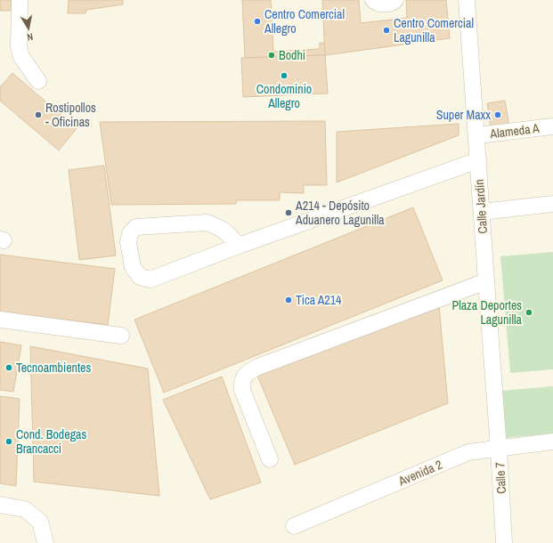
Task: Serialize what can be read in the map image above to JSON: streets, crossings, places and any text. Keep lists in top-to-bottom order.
{
  "streets": {
    "street": [
      "Alameda A",
      "Calle Jardín",
      "Avenida 2",
      "Calle 7"
    ]
  },
  "crossings": [
    ["Alameda A", "Calle Jardín"],
    ["Calle Jardín", "Calle 7"],
    ["Avenida 2", "Calle 7"]
  ],
  "places": [
    "Centro Comercial Allegro",
    "Centro Comercial Lagunilla",
    "Bodhi",
    "Condominio Allegro",
    "Rostipollos - Oficinas",
    "Super Maxx",
    "A214 - Depósito Aduanero Lagunilla",
    "Tica A214",
    "Plaza Deportes Lagunilla",
    "Tecnoambientes",
    "Cond. Bodegas Brancacci"
  ],
  "north": "bottom"
}
